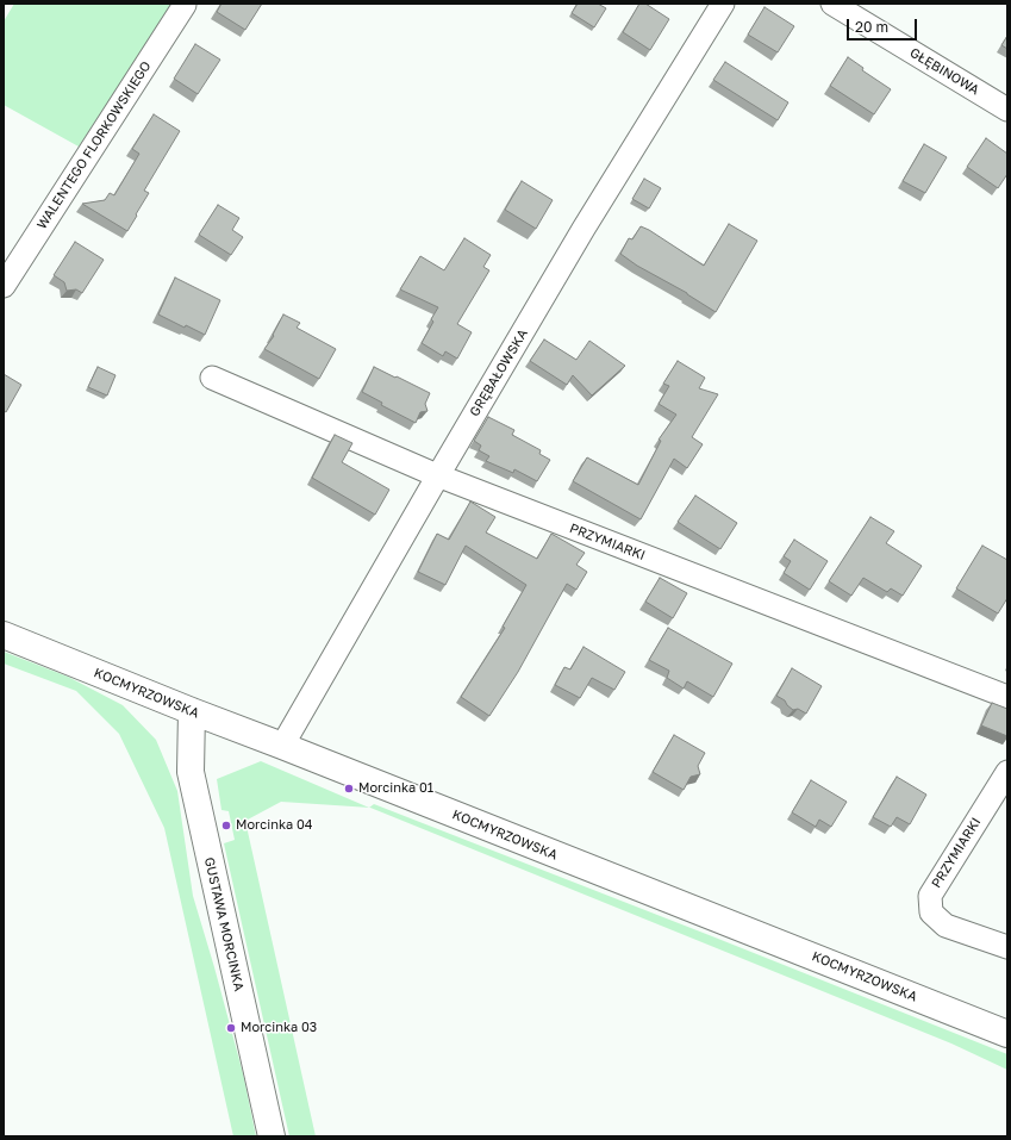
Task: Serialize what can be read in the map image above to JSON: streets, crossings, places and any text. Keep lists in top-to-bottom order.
{
  "streets": {
    "main road": ["KOCMYRZOWSKA", "GUSTAWA MORCINKA"],
    "street": [
      "GŁĘBINOWA",
      "WALENTEGO FLORKOWSKIEGO",
      "GRĘBAŁOWSKA",
      "PRZYMIARKI"
    ]
  },
  "crossings": [
    ["GRĘBAŁOWSKA", "PRZYMIARKI"],
    ["GRĘBAŁOWSKA", "KOCMYRZOWSKA"],
    ["KOCMYRZOWSKA", "GUSTAWA MORCINKA"]
  ],
  "places": ["Morcinka 01", "Morcinka 04", "Morcinka 03"],
  "scale_bar": "20 m"
}
